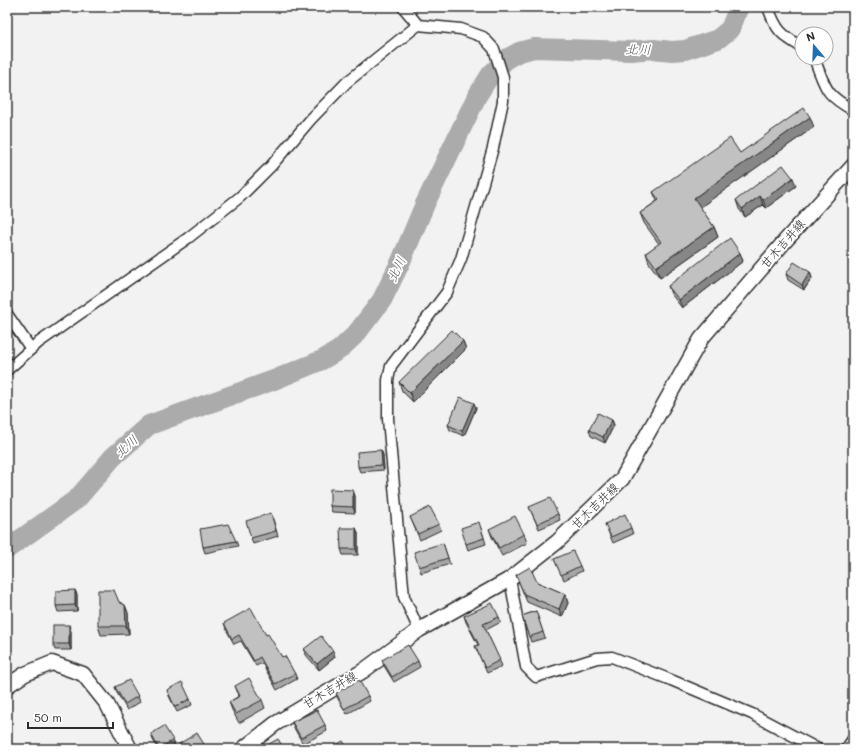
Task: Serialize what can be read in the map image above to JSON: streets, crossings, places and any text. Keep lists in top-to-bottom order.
{
  "streets": {
    "main road": ["甘木吉井線"]
  },
  "water": ["北川"],
  "scale_bar": "50 m",
  "north": "top"
}
